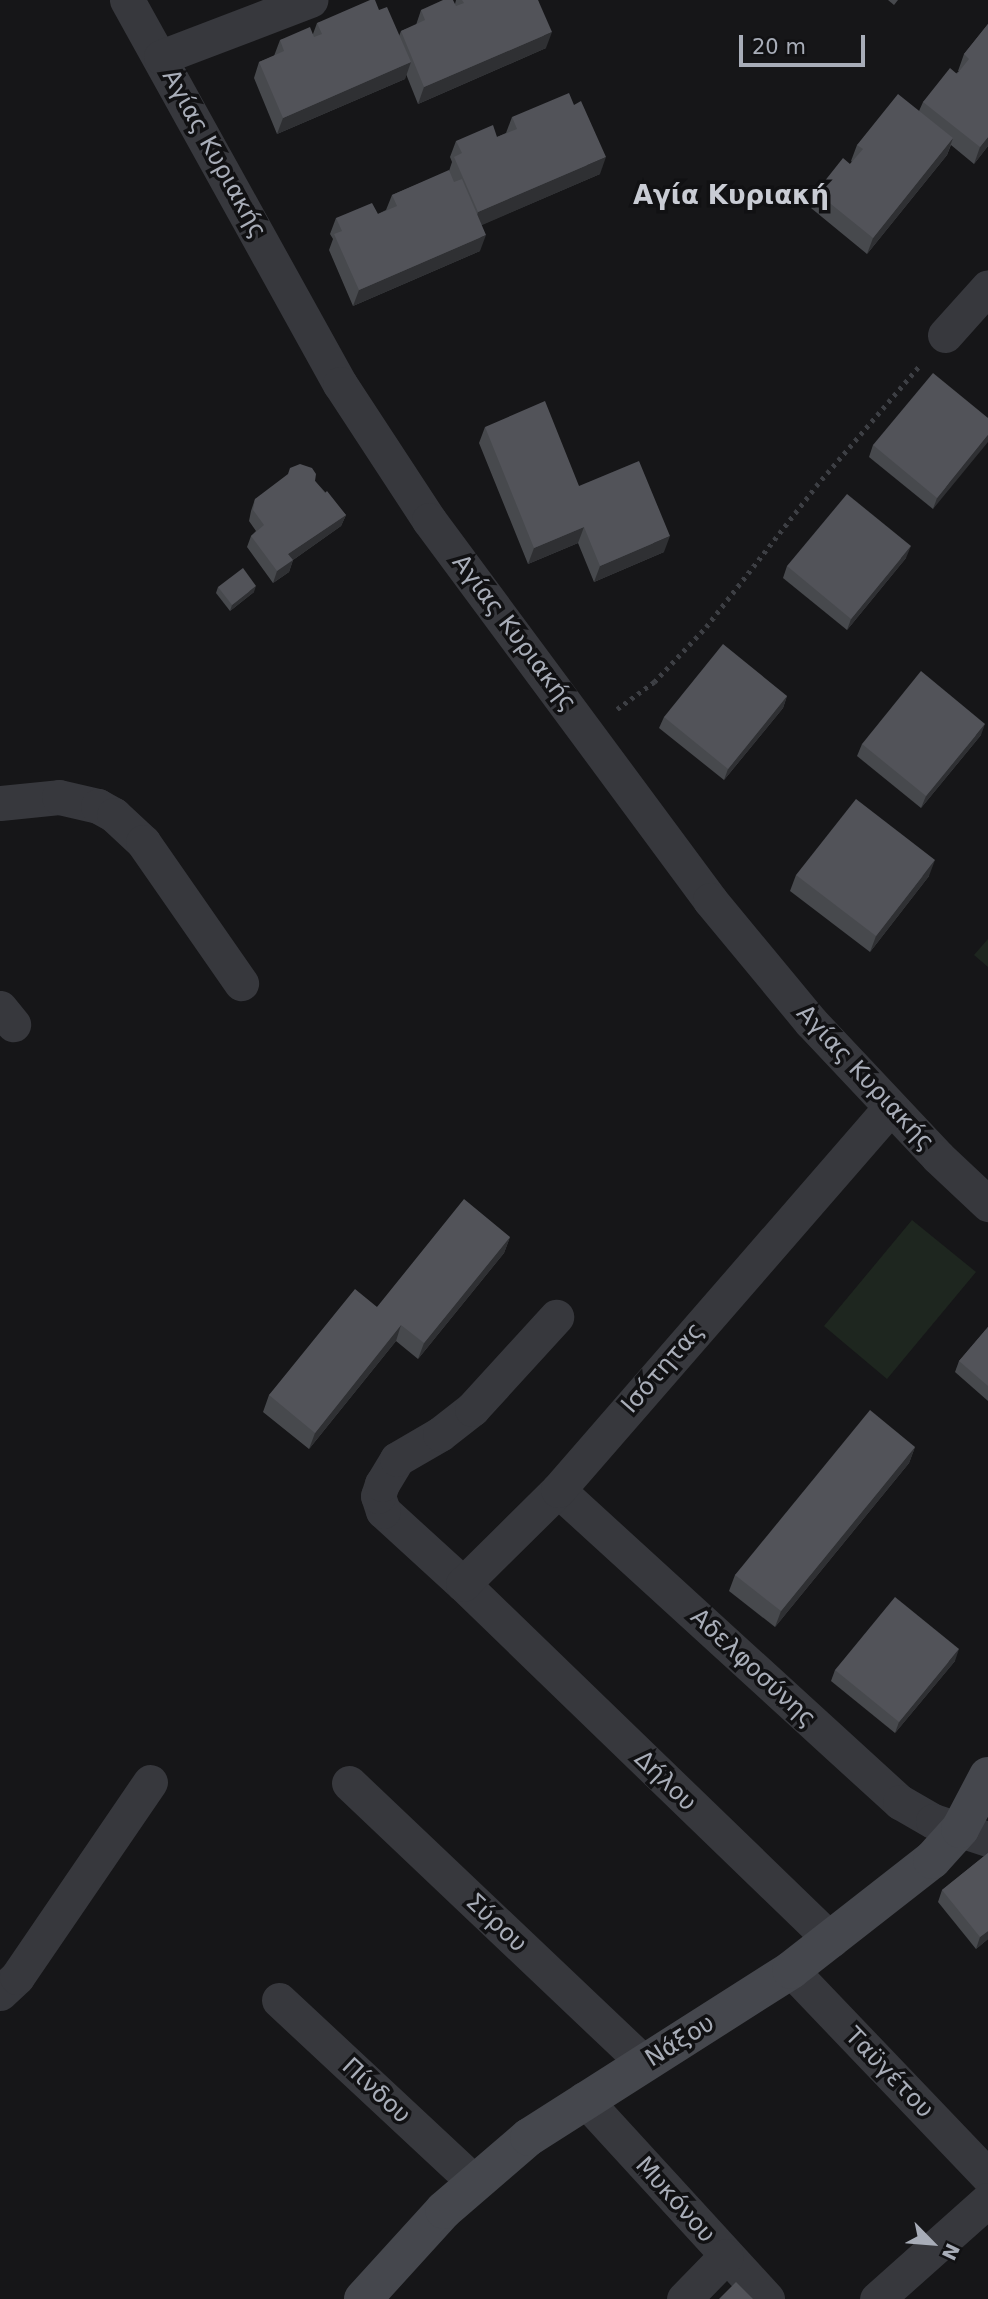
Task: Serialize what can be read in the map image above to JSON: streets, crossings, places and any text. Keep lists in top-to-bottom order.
{
  "streets": {
    "street": [
      "Αγίας Κυριακής",
      "Ισότητας",
      "Αδελφοσύνης",
      "Δήλου",
      "Σύρου",
      "Νάξου",
      "Ταϋγέτου",
      "Πίνδου",
      "Μυκόνου"
    ]
  },
  "crossings": [
    ["Αγίας Κυριακής", "Ισότητας"],
    ["Ισότητας", "Αδελφοσύνης"],
    ["Ισότητας", "Δήλου"],
    ["Αδελφοσύνης", "Νάξου"],
    ["Δήλου", "Νάξου"],
    ["Σύρου", "Νάξου"],
    ["Νάξου", "Ταϋγέτου"],
    ["Νάξου", "Πίνδου"],
    ["Νάξου", "Μυκόνου"]
  ],
  "districts": ["Αγία Κυριακή"],
  "scale_bar": "20 m",
  "north": "bottom right"
}
